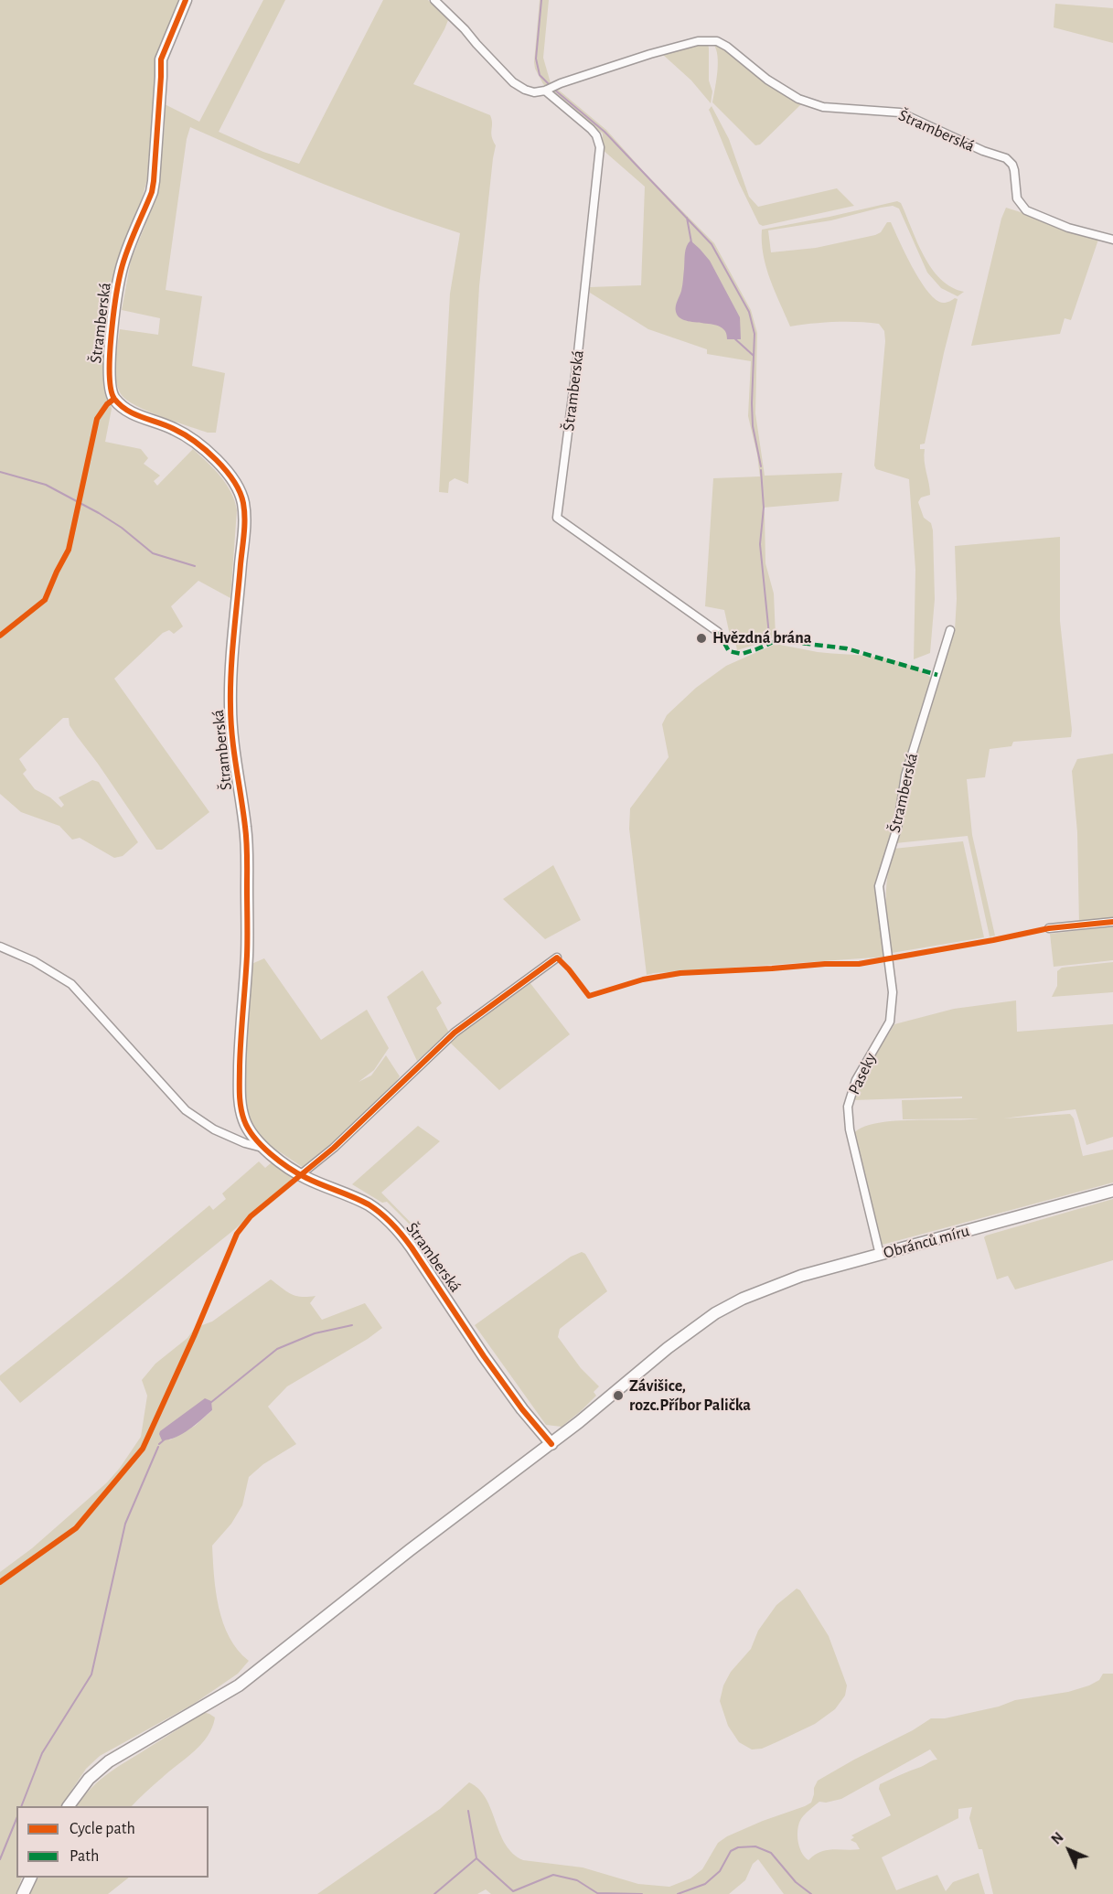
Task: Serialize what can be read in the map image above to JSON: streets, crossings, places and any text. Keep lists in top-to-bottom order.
{
  "streets": {
    "street": ["Štramberská", "Paseky", "Obránců míru"]
  },
  "crossings": [
    ["Štramberská", "Paseky"],
    ["Štramberská", "Obránců míru"],
    ["Paseky", "Obránců míru"]
  ],
  "places": ["Hvězdná brána", "Závišice, rozc.Příbor Palička"],
  "legend": ["Cycle path", "Path"],
  "north": "top left"
}
